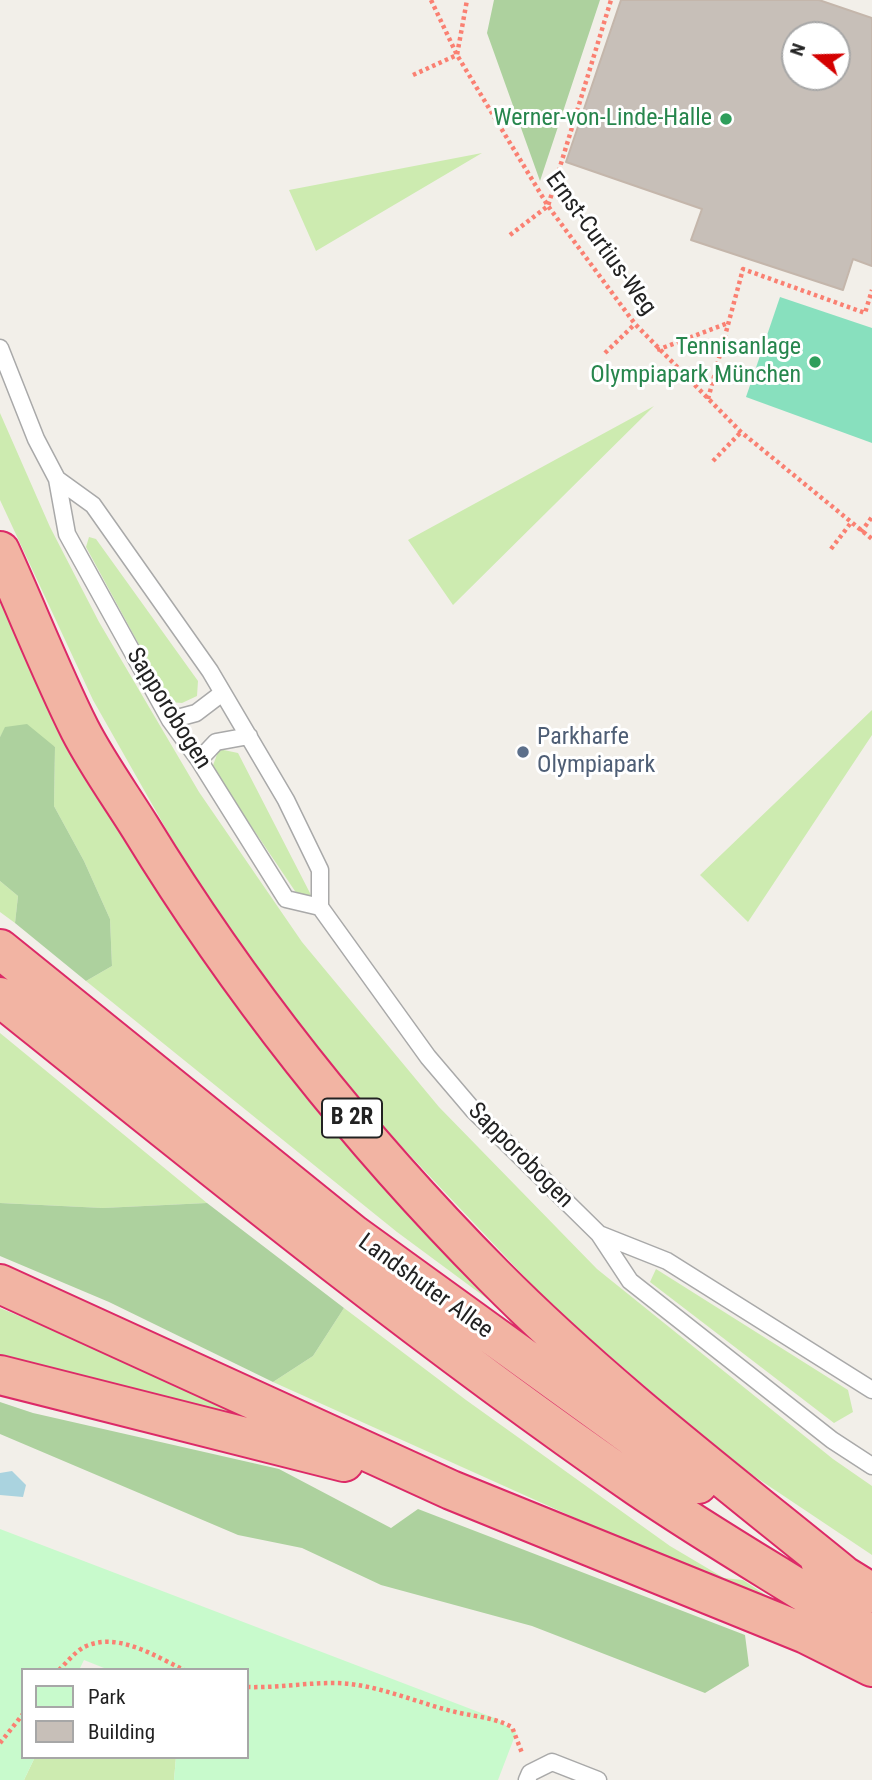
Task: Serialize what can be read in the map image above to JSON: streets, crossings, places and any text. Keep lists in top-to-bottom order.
{
  "streets": {
    "highway": ["B 2R", "Landshuter Allee"],
    "lane": ["Sapporobogen"],
    "path": ["Ernst-Curtius-Weg"]
  },
  "crossings": [
    ["B 2R", "Landshuter Allee"]
  ],
  "places": ["Werner-von-Linde-Halle", "Tennisanlage Olympiapark München", "Parkharfe Olympiapark"],
  "legend": ["Park", "Building"],
  "north": "left"
}
